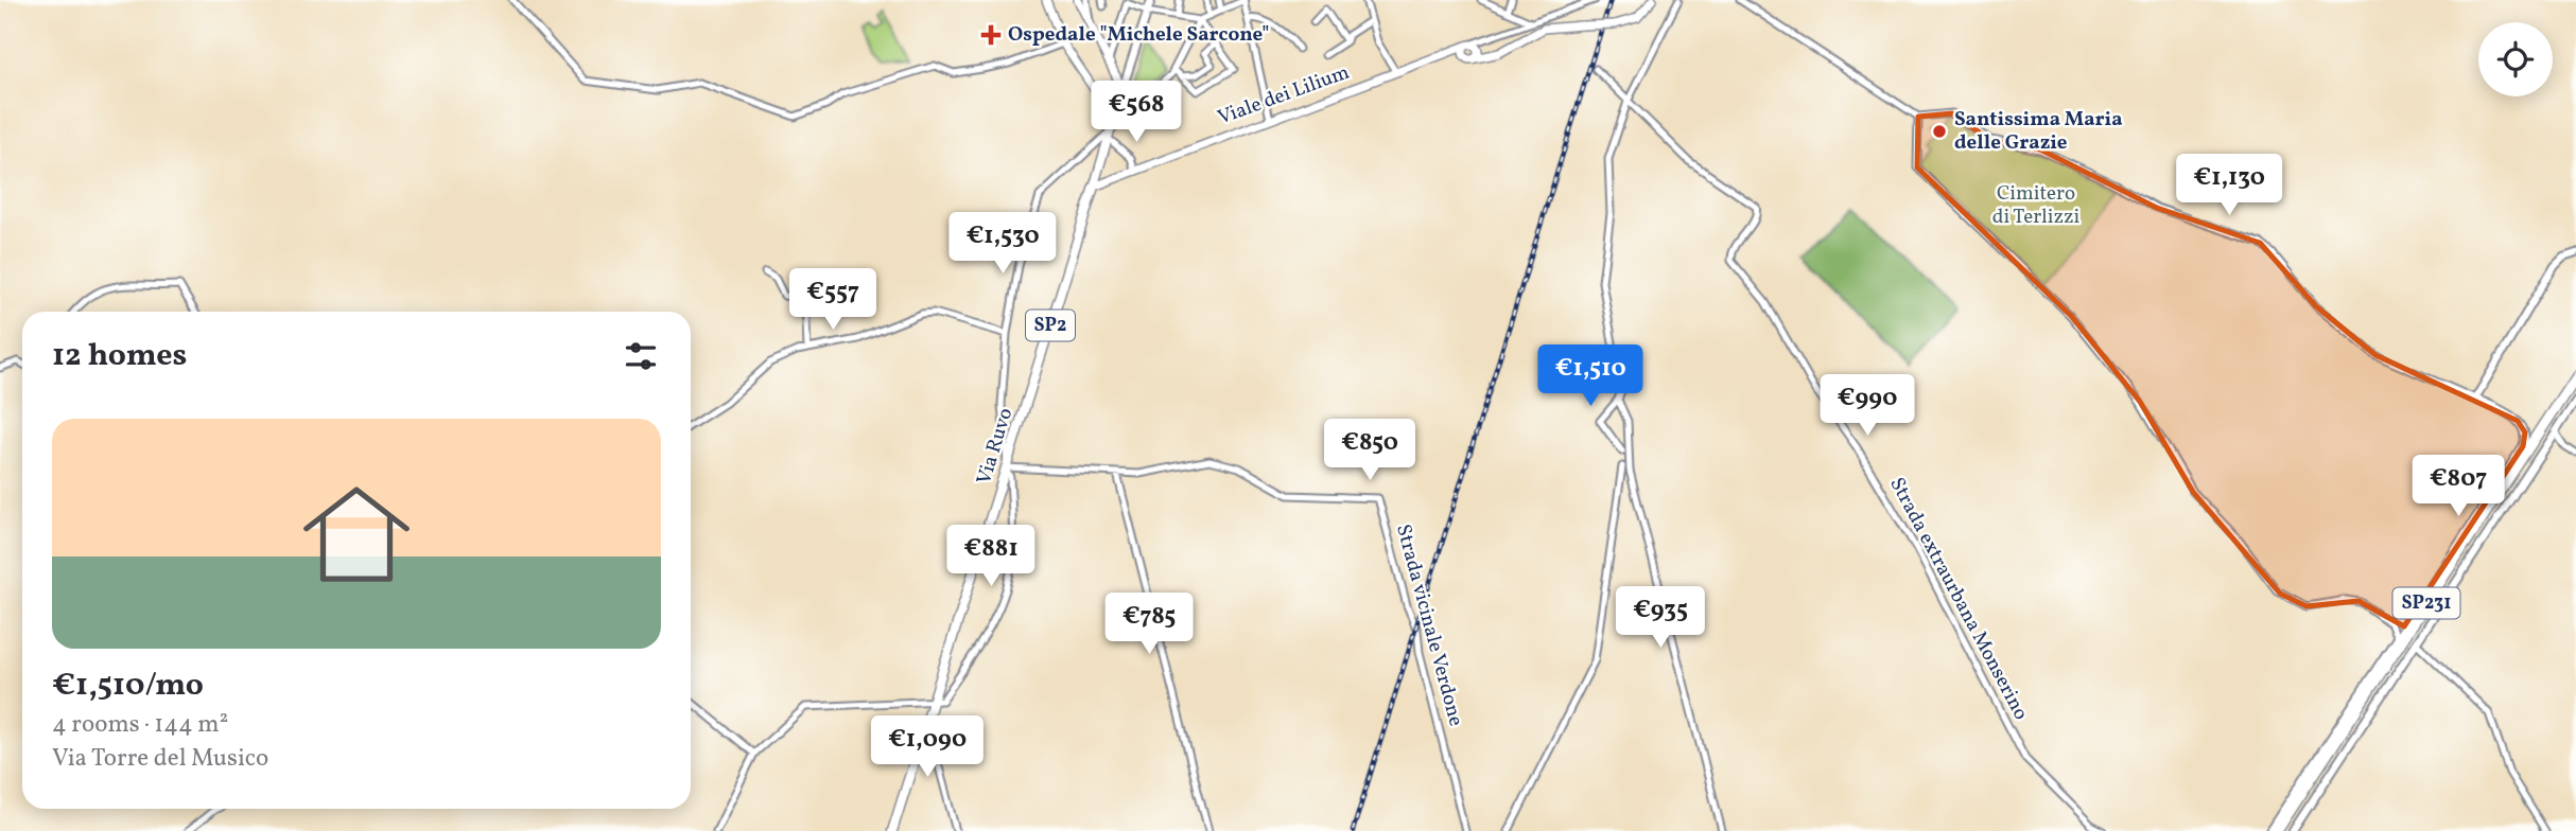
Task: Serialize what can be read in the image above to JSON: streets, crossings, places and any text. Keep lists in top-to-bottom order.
{
  "streets": {
    "highway": ["SP231"],
    "main road": ["Viale dei Lilium", "SP2", "Via Ruvo"],
    "street": ["Strada extraurbana Monserino", "Strada vicinale Verdone"]
  },
  "crossings": [
    ["Viale dei Lilium", "SP2"],
    ["Viale dei Lilium", "Via Ruvo"],
    ["SP2", "Via Ruvo"],
    ["Via Ruvo", "Strada vicinale Verdone"]
  ],
  "parks": ["Cimitero di Terlizzi"],
  "places": {
    "health": ["Ospedale \"Michele Sarcone\""],
    "other": ["Santissima Maria delle Grazie"]
  },
  "page": {
    "price": [
      "€568",
      "€1,130",
      "€1,530",
      "€557",
      "€1,510",
      "€990",
      "€850",
      "€807",
      "€881",
      "€935",
      "€785",
      "€1,090"
    ],
    "heading": "12 homes",
    "list": [
      {
        "name": "€1,510/mo",
        "note": "4 rooms · 144 m² · Via Torre del Musico"
      }
    ]
  }
}
